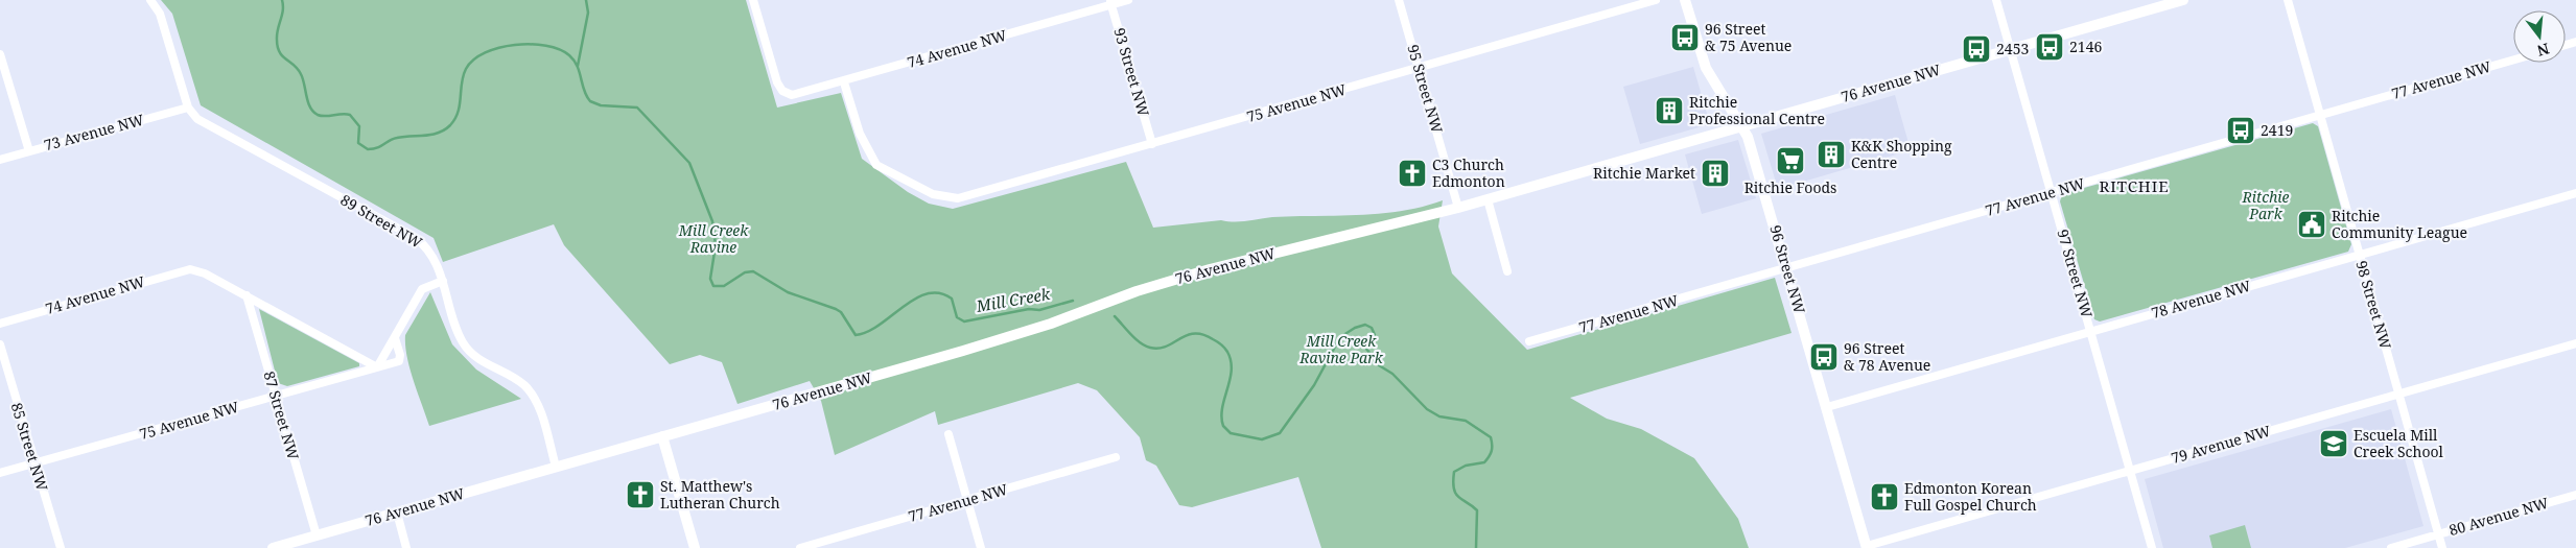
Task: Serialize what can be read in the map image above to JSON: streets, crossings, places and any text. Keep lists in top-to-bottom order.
{
  "streets": {
    "street": [
      "74 Avenue NW",
      "93 Street NW",
      "77 Avenue NW",
      "76 Avenue NW",
      "95 Street NW",
      "75 Avenue NW",
      "73 Avenue NW",
      "89 Street NW",
      "96 Street NW",
      "97 Street NW",
      "78 Avenue NW",
      "98 Street NW",
      "87 Street NW",
      "79 Avenue NW",
      "85 Street NW",
      "80 Avenue NW"
    ]
  },
  "crossings": [
    ["74 Avenue NW", "93 Street NW"],
    ["74 Avenue NW", "75 Avenue NW"],
    ["74 Avenue NW", "87 Street NW"],
    ["93 Street NW", "75 Avenue NW"],
    ["77 Avenue NW", "96 Street NW"],
    ["77 Avenue NW", "97 Street NW"],
    ["77 Avenue NW", "98 Street NW"],
    ["76 Avenue NW", "95 Street NW"],
    ["76 Avenue NW", "89 Street NW"],
    ["76 Avenue NW", "96 Street NW"],
    ["76 Avenue NW", "97 Street NW"],
    ["76 Avenue NW", "87 Street NW"],
    ["95 Street NW", "75 Avenue NW"],
    ["75 Avenue NW", "87 Street NW"],
    ["75 Avenue NW", "85 Street NW"],
    ["73 Avenue NW", "89 Street NW"],
    ["96 Street NW", "78 Avenue NW"],
    ["96 Street NW", "79 Avenue NW"],
    ["97 Street NW", "78 Avenue NW"],
    ["97 Street NW", "79 Avenue NW"],
    ["78 Avenue NW", "98 Street NW"],
    ["98 Street NW", "79 Avenue NW"],
    ["98 Street NW", "80 Avenue NW"]
  ],
  "districts": ["RITCHIE"],
  "water": ["Mill Creek"],
  "parks": ["Ritchie Park", "Mill Creek Ravine", "Mill Creek Ravine Park"],
  "places": {
    "bus stop": [
      "96 Street & 75 Avenue",
      "2146",
      "2453",
      "2419",
      "96 Street & 78 Avenue"
    ],
    "building": ["Ritchie Professional Centre", "K&K Shopping Centre", "Ritchie Market"],
    "supermarket": ["Ritchie Foods"],
    "church": ["C3 Church Edmonton", "St. Matthew's Lutheran Church", "Edmonton Korean Full Gospel Church"],
    "public building": ["Ritchie Community League"],
    "school or university": ["Escuela Mill Creek School"]
  },
  "north": "bottom"
}
